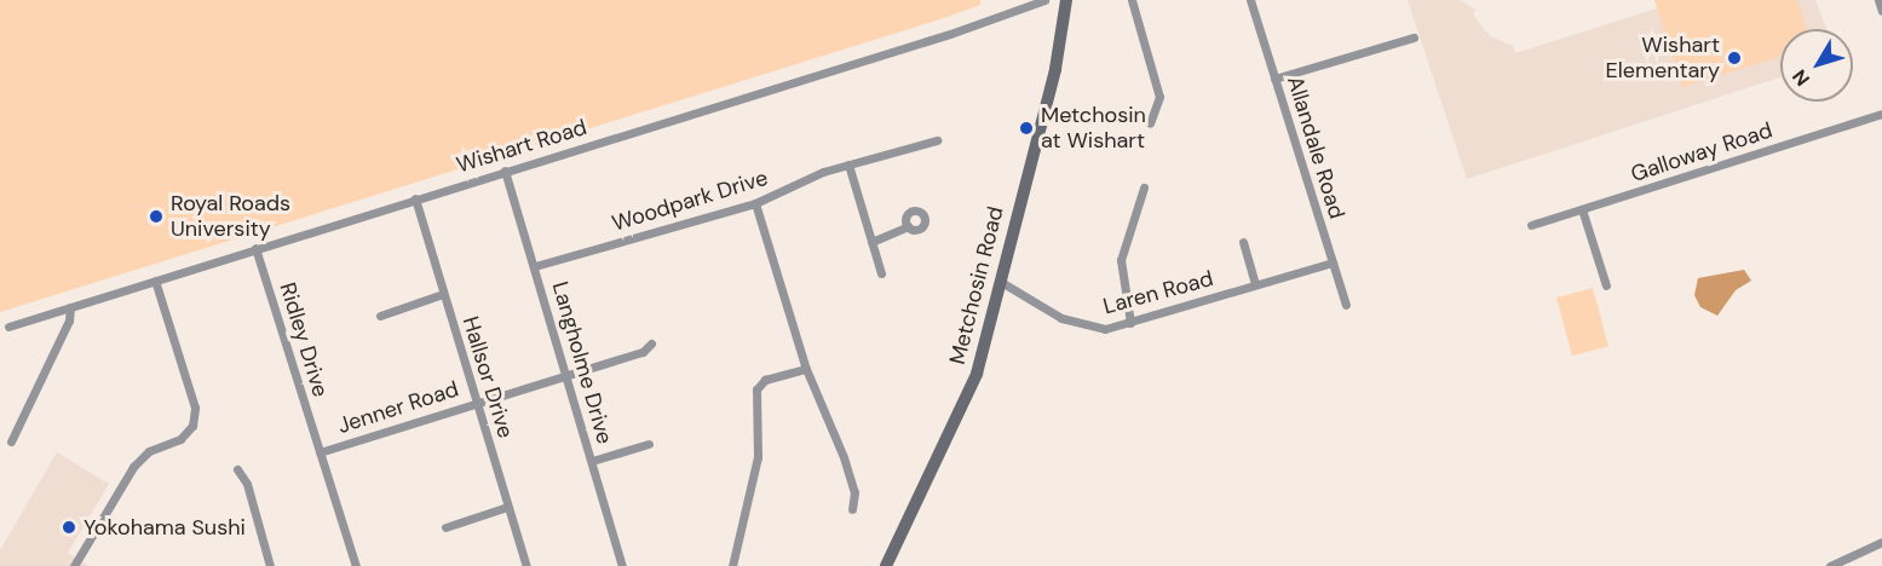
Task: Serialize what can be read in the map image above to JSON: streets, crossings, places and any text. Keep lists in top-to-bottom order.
{
  "streets": {
    "main road": ["Metchosin Road"],
    "street": [
      "Wishart Road",
      "Allandale Road",
      "Galloway Road",
      "Woodpark Drive",
      "Laren Road",
      "Ridley Drive",
      "Langholme Drive",
      "Hallsor Drive",
      "Jenner Road"
    ]
  },
  "crossings": [
    ["Wishart Road", "Ridley Drive"],
    ["Wishart Road", "Langholme Drive"],
    ["Wishart Road", "Hallsor Drive"],
    ["Allandale Road", "Laren Road"],
    ["Woodpark Drive", "Langholme Drive"],
    ["Metchosin Road", "Laren Road"],
    ["Ridley Drive", "Jenner Road"],
    ["Langholme Drive", "Jenner Road"],
    ["Hallsor Drive", "Jenner Road"]
  ],
  "places": [
    "Wishart Elementary",
    "Metchosin at Wishart",
    "Royal Roads University",
    "Yokohama Sushi"
  ],
  "north": "bottom left"
}
